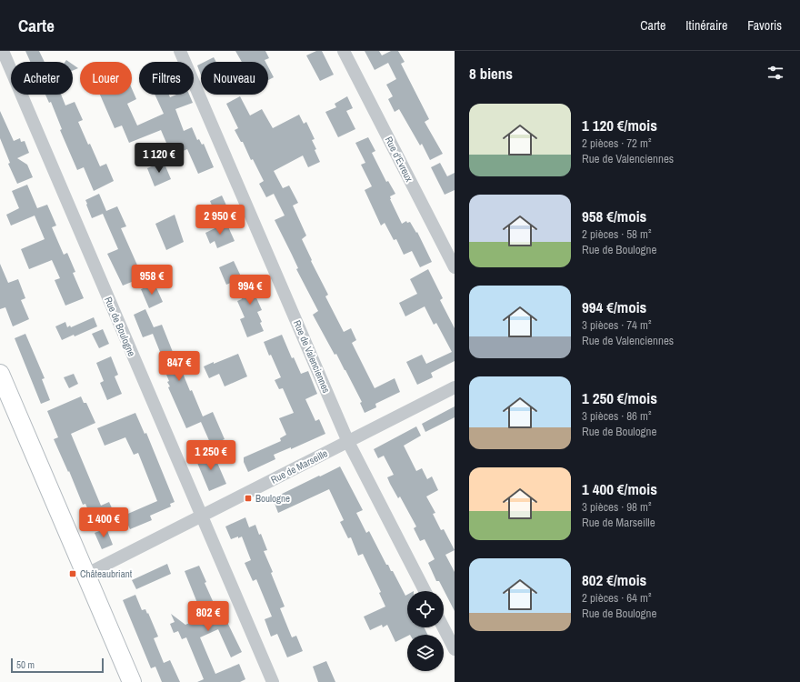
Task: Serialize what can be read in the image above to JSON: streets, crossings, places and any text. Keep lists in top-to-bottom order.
{
  "streets": {
    "street": [
      "Rue d'Evreux",
      "Rue de Boulogne",
      "Rue de Valenciennes",
      "Rue de Marseille"
    ]
  },
  "crossings": [
    ["Rue de Boulogne", "Rue de Marseille"],
    ["Rue de Valenciennes", "Rue de Marseille"]
  ],
  "places": {
    "transit": ["Boulogne", "Châteaubriant"]
  },
  "scale_bar": "50 m",
  "page": {
    "header": "Carte",
    "nav": ["Carte", "Itinéraire", "Favoris"],
    "heading": "8 biens",
    "chip": [
      "Acheter",
      "Louer",
      "Filtres",
      "Nouveau"
    ],
    "list": [
      {
        "name": "1 120 €/mois",
        "note": "2 pièces · 72 m² · Rue de Valenciennes"
      },
      {
        "name": "958 €/mois",
        "note": "2 pièces · 58 m² · Rue de Boulogne"
      },
      {
        "name": "994 €/mois",
        "note": "3 pièces · 74 m² · Rue de Valenciennes"
      },
      {
        "name": "1 250 €/mois",
        "note": "3 pièces · 86 m² · Rue de Boulogne"
      },
      {
        "name": "1 400 €/mois",
        "note": "3 pièces · 98 m² · Rue de Marseille"
      },
      {
        "name": "802 €/mois",
        "note": "2 pièces · 64 m² · Rue de Boulogne"
      }
    ],
    "price": [
      "1 120 €",
      "2 950 €",
      "958 €",
      "994 €",
      "847 €",
      "1 250 €",
      "1 400 €",
      "802 €"
    ],
    "scale": "50 m"
  }
}
